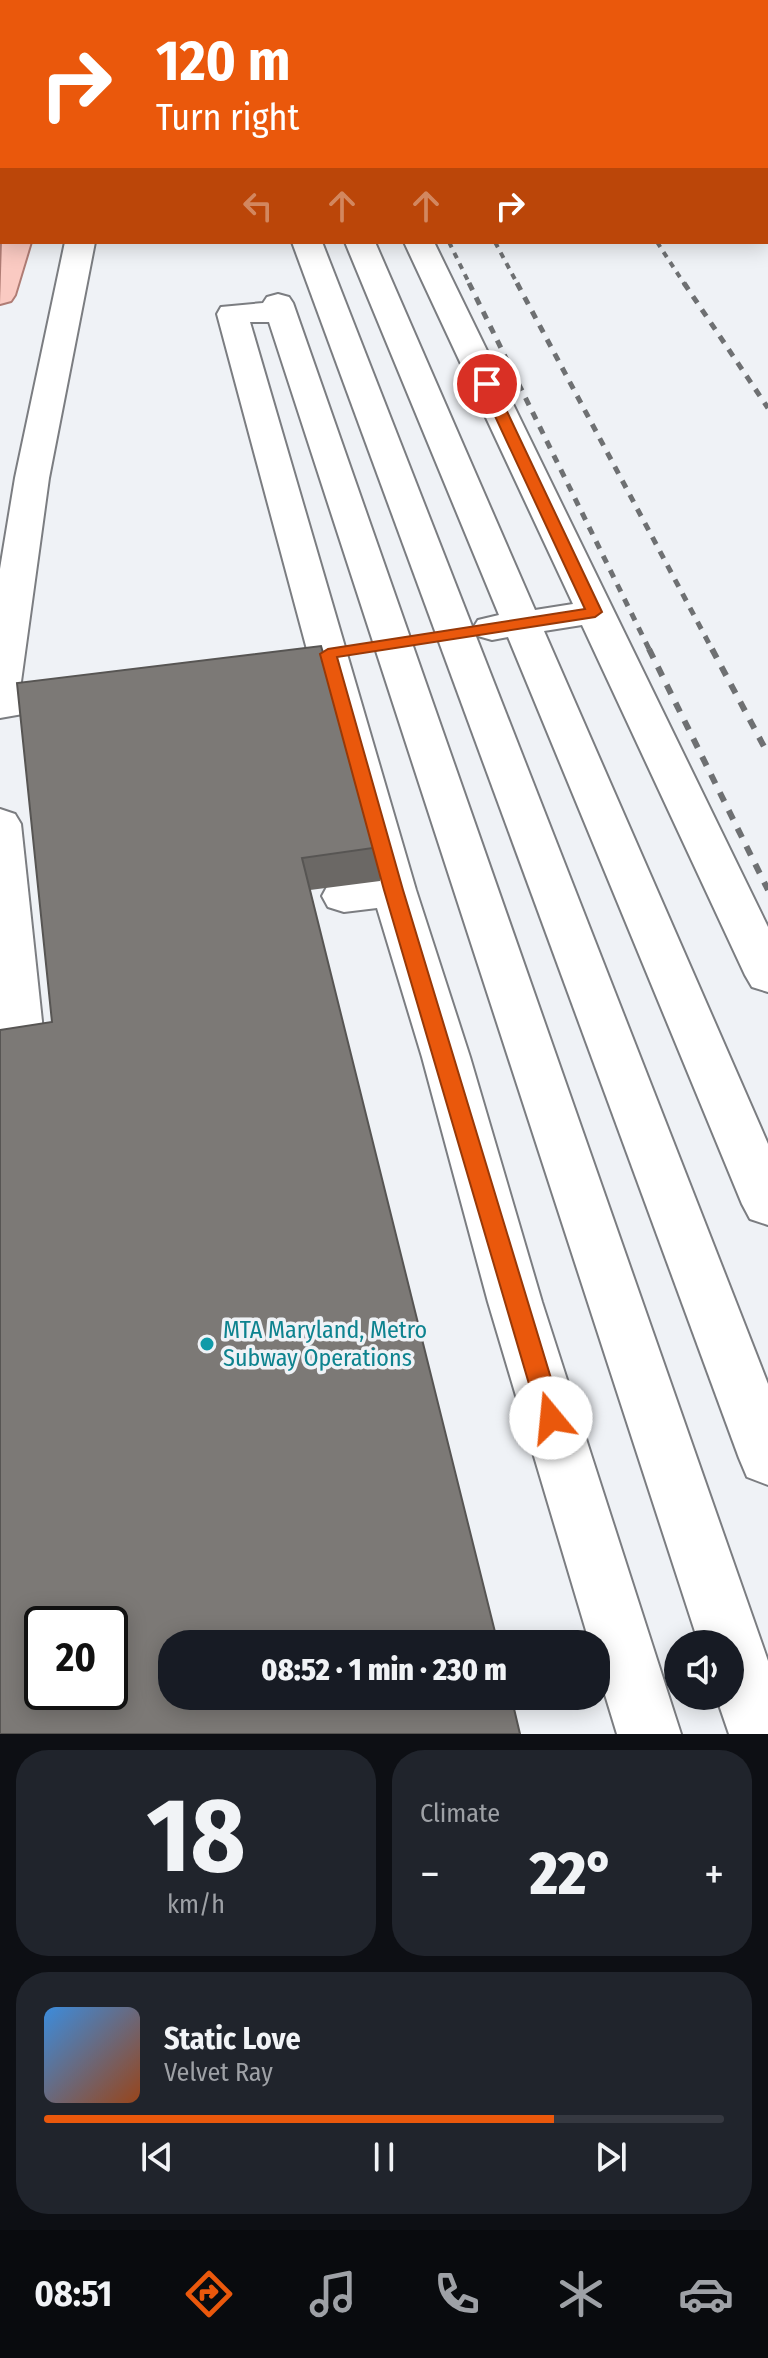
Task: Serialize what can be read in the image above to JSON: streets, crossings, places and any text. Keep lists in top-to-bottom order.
{
  "places": ["MTA Maryland, Metro Subway Operations"],
  "page": {
    "turn": ["120 m", "Turn right"],
    "limit": "20",
    "trip": "08:52 · 1 min · 230 m",
    "tile": [
      ["18", "km/h"],
      "Climate"
    ],
    "heat": ["−", "22°", "+"],
    "song": ["Static Love", "Velvet Ray"],
    "tabs": "08:51"
  }
}
